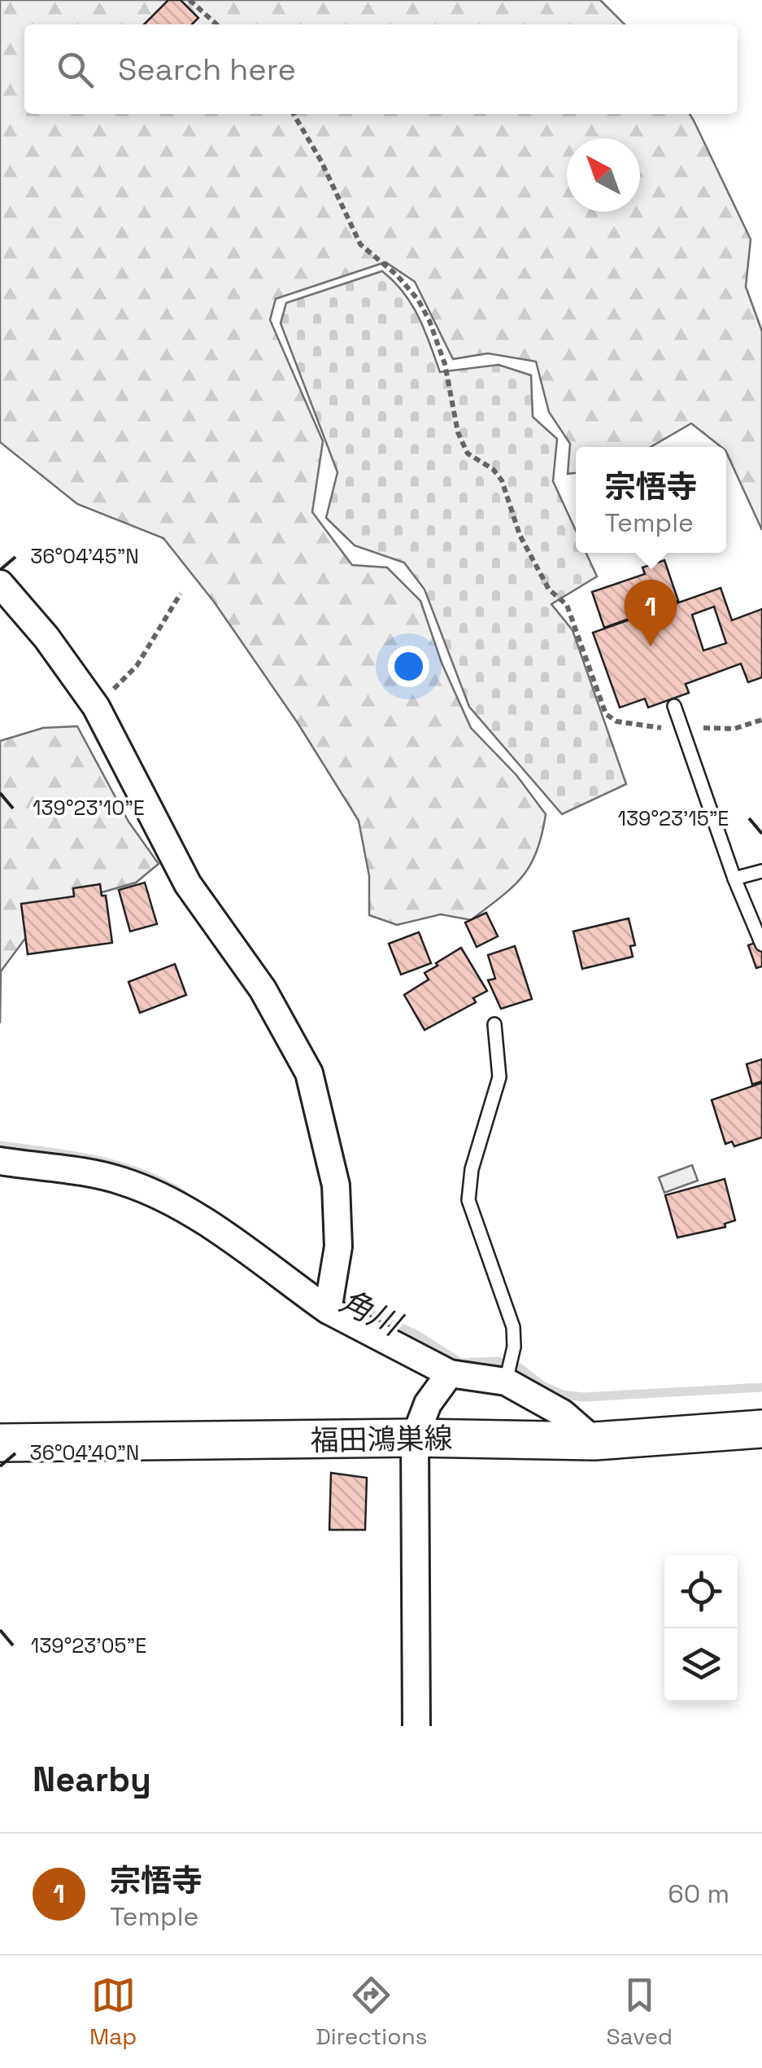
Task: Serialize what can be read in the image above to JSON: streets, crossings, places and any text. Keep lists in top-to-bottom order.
{
  "streets": {
    "main road": ["福田鴻巣線"]
  },
  "water": ["角川"],
  "north": "top left",
  "page": {
    "search": "Search here",
    "popup": ["宗悟寺", "Temple"],
    "pins": "1",
    "heading": "Nearby",
    "list": [
      {
        "mark": "1",
        "name": "宗悟寺",
        "note": "Temple",
        "value": "60 m"
      }
    ],
    "nav": ["Map", "Directions", "Saved"]
  },
  "coordinates": [
    "36°04'45\"N",
    "139°23'10\"E",
    "139°23'15\"E",
    "36°04'40\"N",
    "139°23'05\"E"
  ]
}
